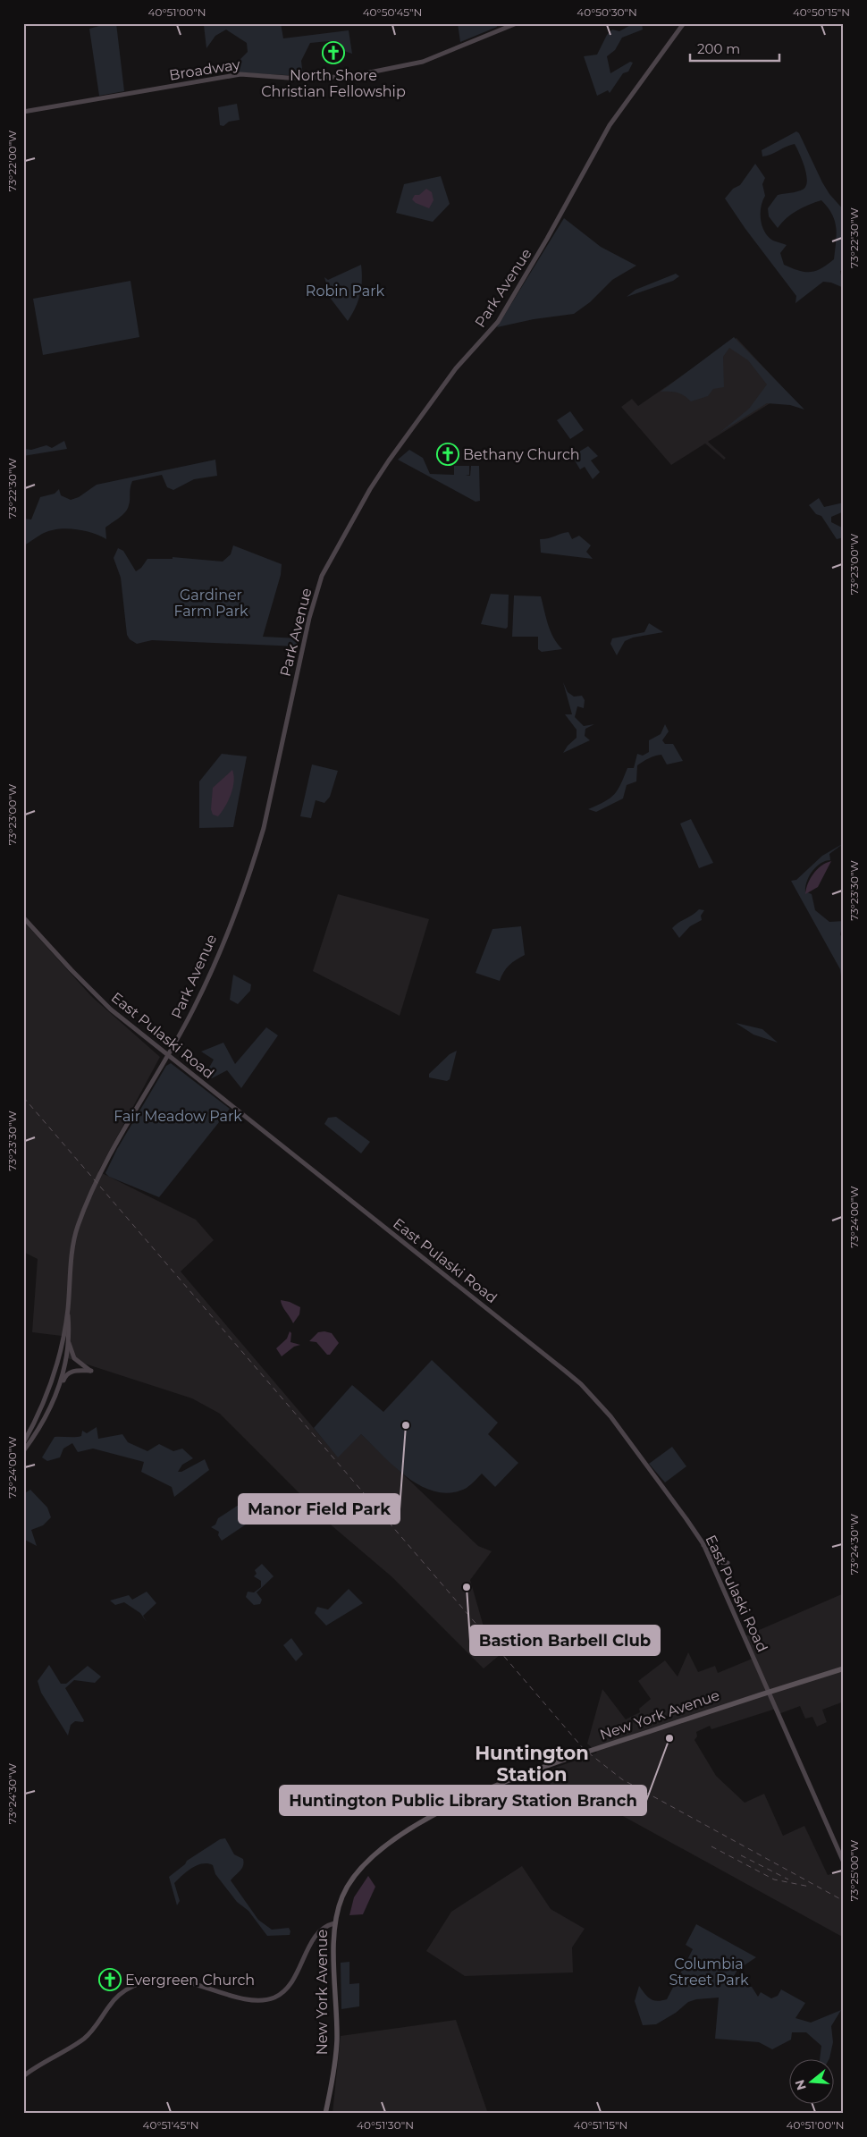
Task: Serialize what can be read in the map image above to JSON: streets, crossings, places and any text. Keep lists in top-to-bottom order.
{
  "streets": {
    "main road": [
      "Broadway",
      "Park Avenue",
      "East Pulaski Road",
      "New York Avenue"
    ]
  },
  "crossings": [
    ["Park Avenue", "East Pulaski Road"],
    ["East Pulaski Road", "New York Avenue"]
  ],
  "districts": ["Huntington Station"],
  "parks": [
    "Robin Park",
    "Gardiner Farm Park",
    "Fair Meadow Park",
    "Columbia Street Park"
  ],
  "places": {
    "church": ["North Shore Christian Fellowship", "Bethany Church", "Evergreen Church"],
    "other": ["Manor Field Park", "Bastion Barbell Club", "Huntington Public Library Station Branch"]
  },
  "scale_bar": "200 m",
  "north": "left",
  "coordinates": [
    "40°51'00\"N",
    "40°50'45\"N",
    "40°50'30\"N",
    "40°50'15\"N",
    "73°22'00\"W",
    "73°22'30\"W",
    "73°23'00\"W",
    "73°23'30\"W",
    "73°24'00\"W",
    "73°24'30\"W",
    "73°25'00\"W",
    "40°51'45\"N",
    "40°51'30\"N",
    "40°51'15\"N"
  ]
}
